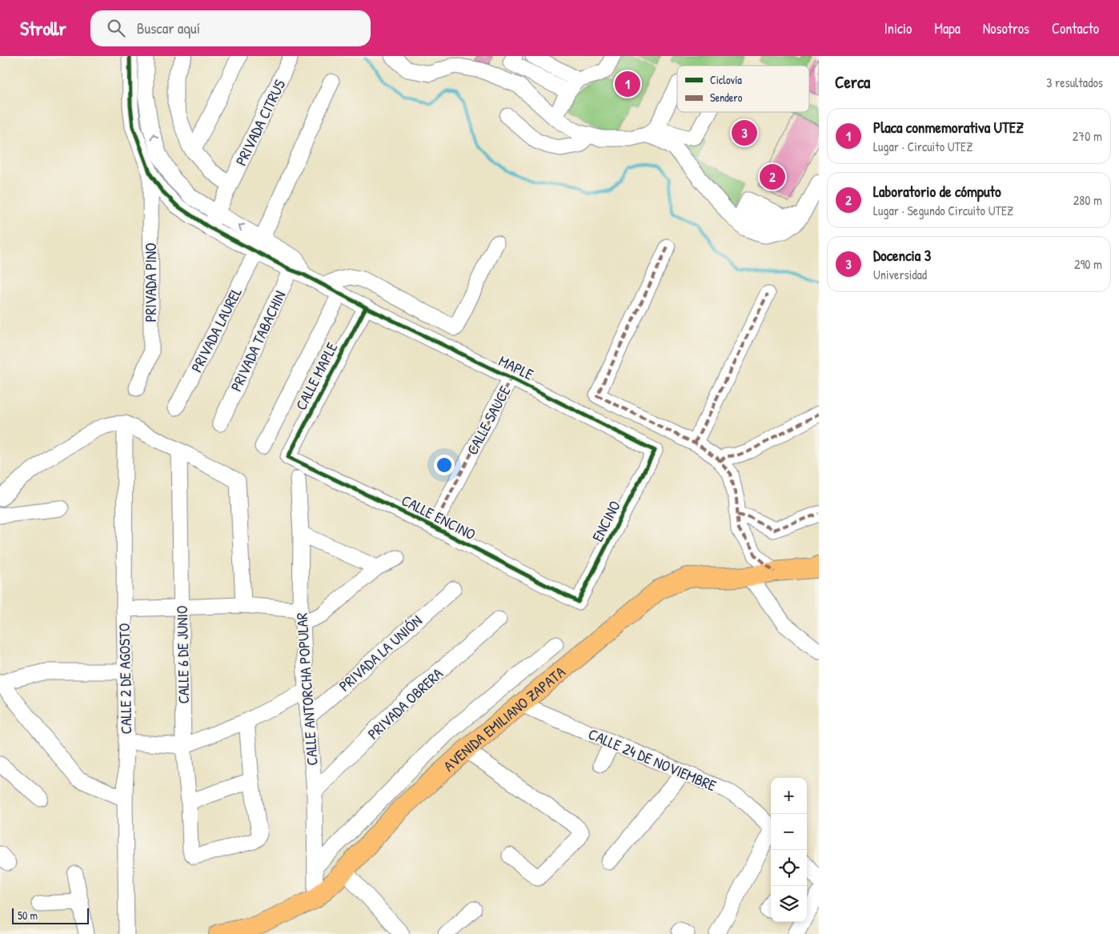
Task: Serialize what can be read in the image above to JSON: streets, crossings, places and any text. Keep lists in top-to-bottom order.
{
  "streets": {
    "main road": ["AVENIDA EMILIANO ZAPATA"],
    "street": [
      "PRIVADA CITRUS",
      "PRIVADA PINO",
      "PRIVADA LAUREL",
      "PRIVADA TABACHIN",
      "MAPLE",
      "CALLE MAPLE",
      "CALLE SAUCE",
      "CALLE ENCINO",
      "ENCINO",
      "PRIVADA LA UNIÓN",
      "CALLE 6 DE JUNIO",
      "CALLE 2 DE AGOSTO",
      "CALLE ANTORCHA POPULAR",
      "PRIVADA OBRERA",
      "CALLE 24 DE NOVIEMBRE"
    ]
  },
  "crossings": [
    ["PRIVADA LAUREL", "MAPLE"],
    ["PRIVADA TABACHIN", "MAPLE"],
    ["MAPLE", "CALLE MAPLE"],
    ["MAPLE", "CALLE SAUCE"],
    ["MAPLE", "ENCINO"],
    ["CALLE MAPLE", "CALLE ENCINO"],
    ["CALLE SAUCE", "CALLE ENCINO"],
    ["CALLE ENCINO", "ENCINO"],
    ["PRIVADA LA UNIÓN", "CALLE ANTORCHA POPULAR"],
    ["CALLE ANTORCHA POPULAR", "PRIVADA OBRERA"],
    ["CALLE ANTORCHA POPULAR", "AVENIDA EMILIANO ZAPATA"],
    ["AVENIDA EMILIANO ZAPATA", "CALLE 24 DE NOVIEMBRE"]
  ],
  "legend": ["Ciclovía", "Sendero"],
  "scale_bar": "50 m",
  "page": {
    "header": "Strollr",
    "search": "Buscar aquí",
    "nav": [
      "Inicio",
      "Mapa",
      "Nosotros",
      "Contacto"
    ],
    "heading": ["Cerca", "3 resultados"],
    "pins": ["1", "3", "2"],
    "list": [
      {
        "mark": "1",
        "name": "Placa conmemorativa UTEZ",
        "note": "Lugar · Circuito UTEZ",
        "value": "270 m"
      },
      {
        "mark": "2",
        "name": "Laboratorio de cómputo",
        "note": "Lugar · Segundo Circuito UTEZ",
        "value": "280 m"
      },
      {
        "mark": "3",
        "name": "Docencia 3",
        "note": "Universidad",
        "value": "290 m"
      }
    ],
    "map_buttons": ["+", "−"],
    "scale": "50 m"
  }
}
